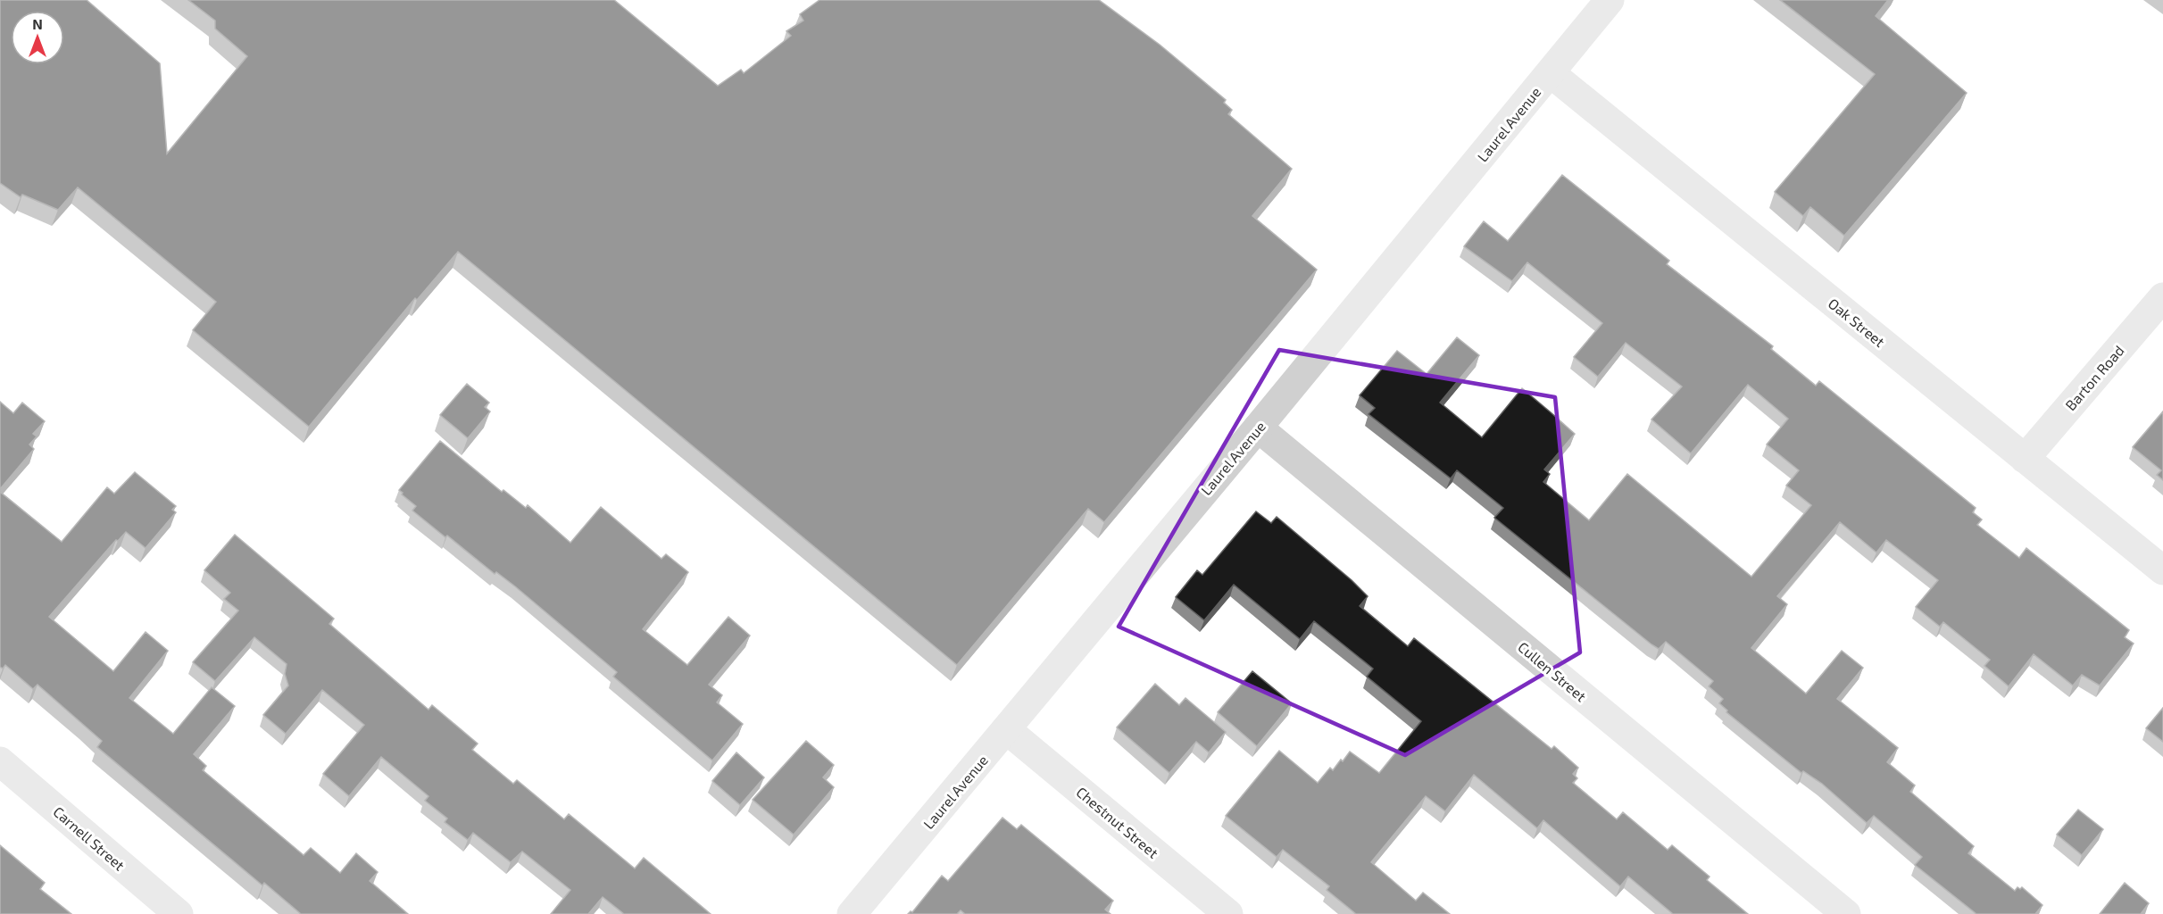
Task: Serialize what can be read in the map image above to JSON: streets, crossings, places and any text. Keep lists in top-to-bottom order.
{
  "streets": {
    "street": [
      "Laurel Avenue",
      "Oak Street",
      "Barton Road",
      "Cullen Street",
      "Chestnut Street",
      "Carnell Street"
    ]
  },
  "crossings": [
    ["Laurel Avenue", "Oak Street"],
    ["Laurel Avenue", "Cullen Street"],
    ["Laurel Avenue", "Chestnut Street"],
    ["Oak Street", "Barton Road"]
  ],
  "north": "top"
}
